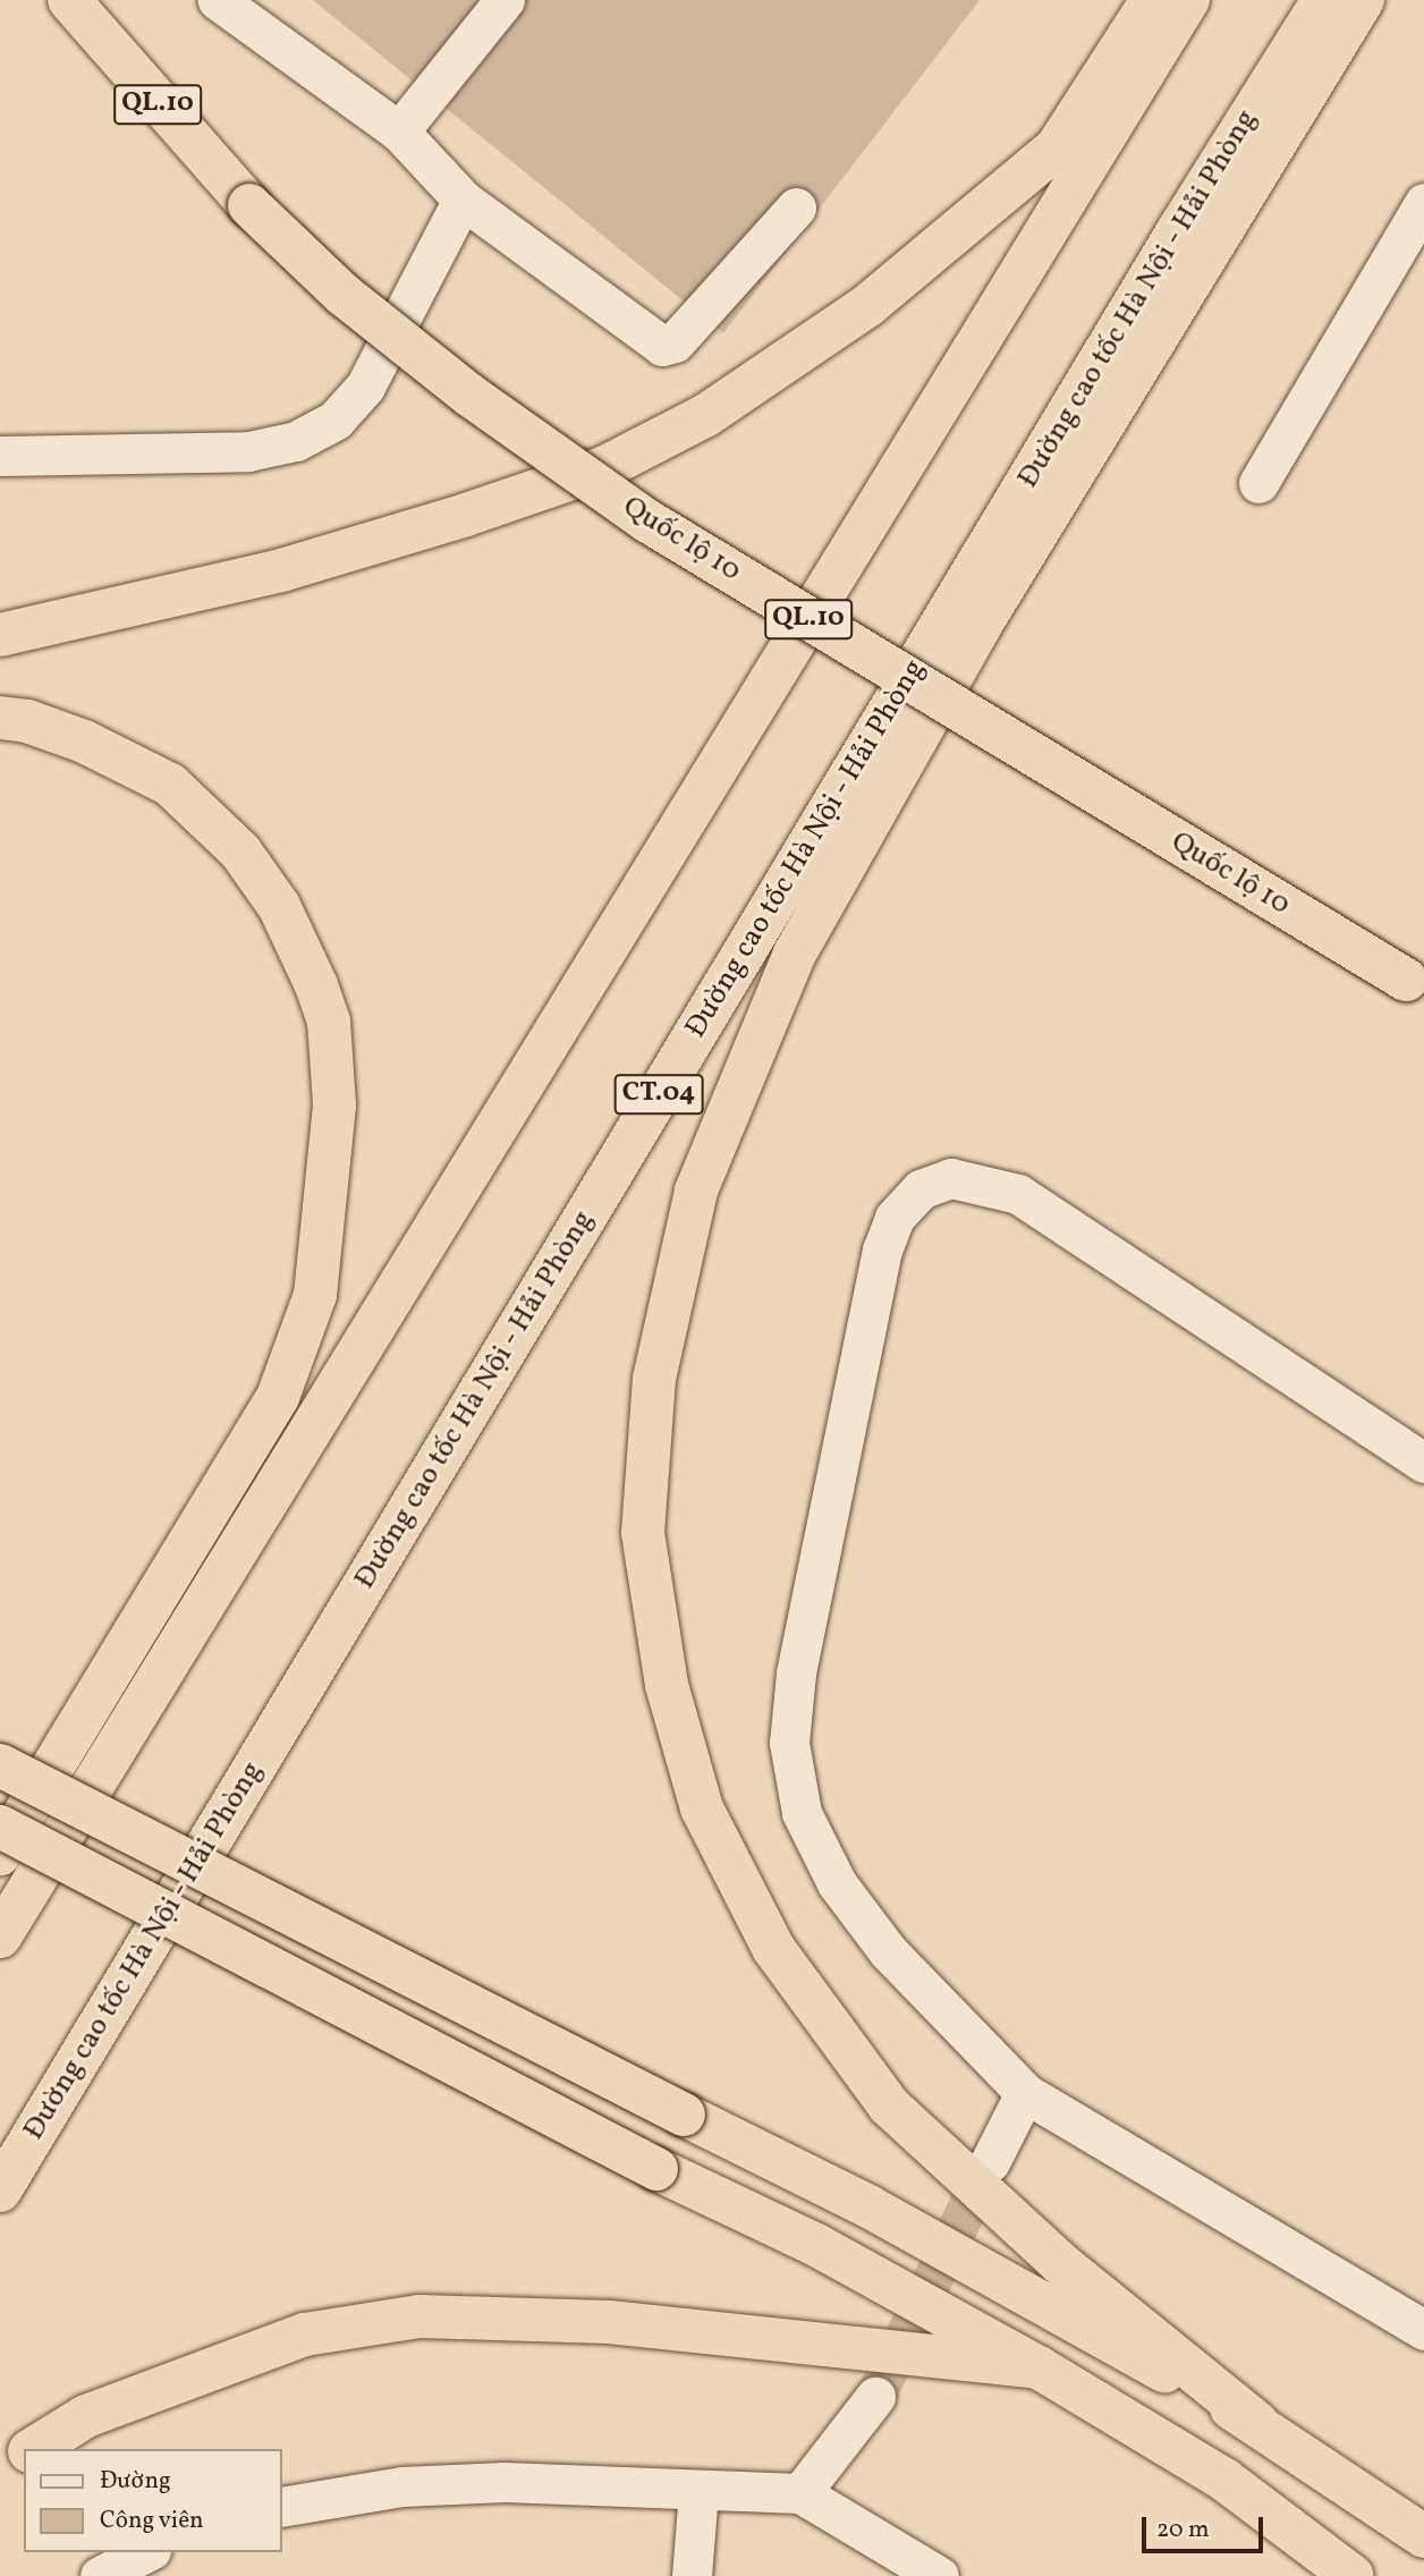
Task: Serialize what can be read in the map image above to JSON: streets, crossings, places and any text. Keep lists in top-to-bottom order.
{
  "streets": {
    "highway": [
      "QL.10",
      "Đường cao tốc Hà Nội - Hải Phòng",
      "Quốc lộ 10",
      "CT.04"
    ]
  },
  "legend": ["Đường", "Công viên"],
  "scale_bar": "20 m"
}
